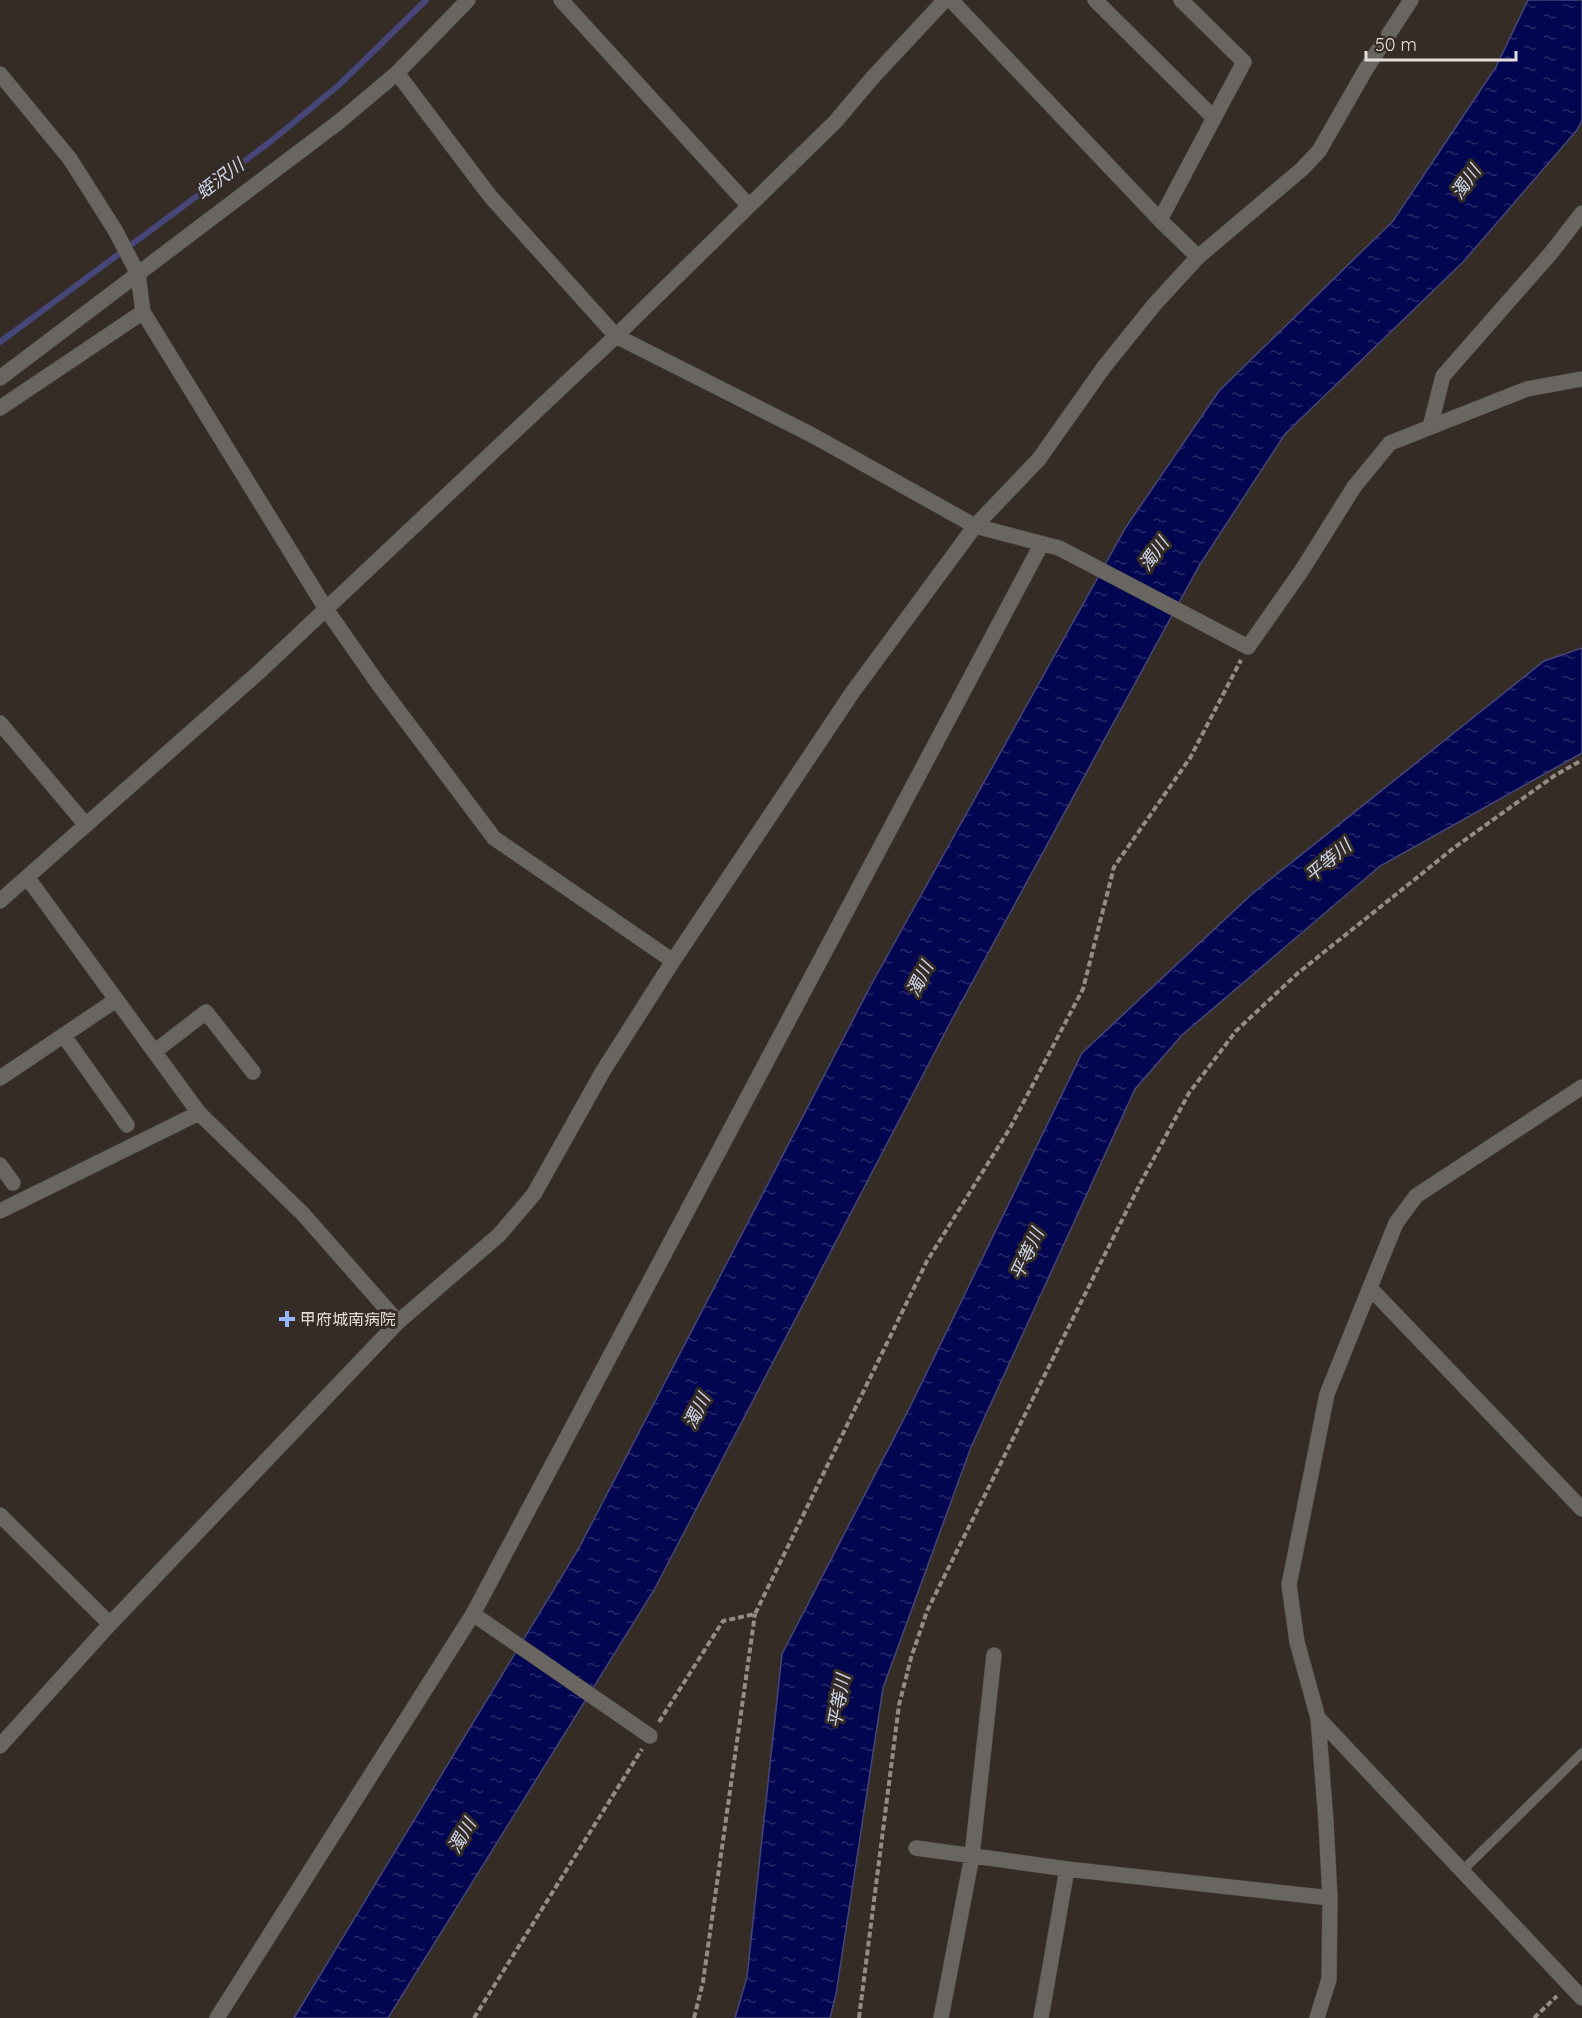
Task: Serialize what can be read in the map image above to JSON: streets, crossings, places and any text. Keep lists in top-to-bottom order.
{
  "water": ["蛭沢川", "濁川", "平等川"],
  "places": {
    "health": ["甲府城南病院"]
  },
  "scale_bar": "50 m"
}
